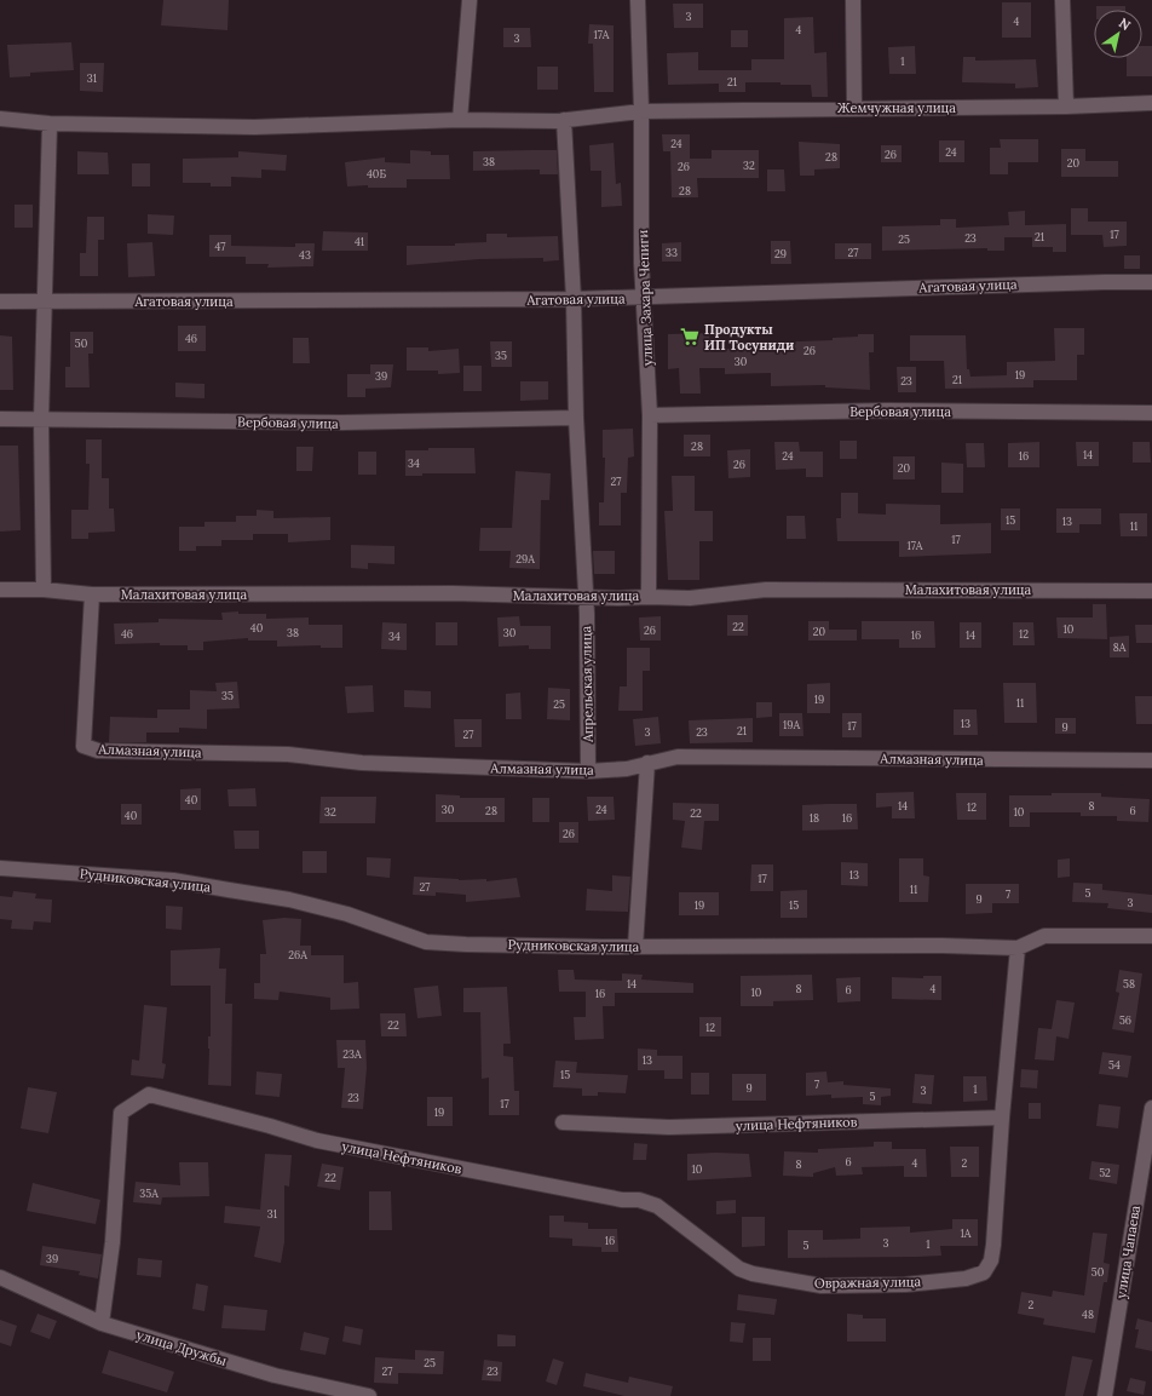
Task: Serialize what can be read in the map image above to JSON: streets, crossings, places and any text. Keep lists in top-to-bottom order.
{
  "streets": {
    "street": [
      "Жемчужная улица",
      "Агатовая улица",
      "улица Захара Чепиги",
      "Вербовая улица",
      "Малахитовая улица",
      "Апрельская улица",
      "Алмазная улица",
      "Рудниковская улица",
      "улица Нефтяников",
      "улица Чапаева",
      "Овражная улица",
      "улица Дружбы"
    ]
  },
  "crossings": [
    ["Жемчужная улица", "улица Захара Чепиги"],
    ["Жемчужная улица", "Апрельская улица"],
    ["Агатовая улица", "улица Захара Чепиги"],
    ["Агатовая улица", "Апрельская улица"],
    ["улица Захара Чепиги", "Вербовая улица"],
    ["улица Захара Чепиги", "Малахитовая улица"],
    ["Вербовая улица", "Апрельская улица"],
    ["Малахитовая улица", "Апрельская улица"],
    ["Малахитовая улица", "Алмазная улица"],
    ["Апрельская улица", "Алмазная улица"],
    ["улица Нефтяников", "Овражная улица"],
    ["улица Нефтяников", "улица Дружбы"]
  ],
  "places": {
    "supermarket": ["Продукты ИП Тосуниди"]
  },
  "house_numbers": [
    "3",
    "4",
    "4",
    "17А",
    "3",
    "1",
    "31",
    "21",
    "24",
    "24",
    "26",
    "28",
    "38",
    "20",
    "32",
    "26",
    "40Б",
    "28",
    "17",
    "21",
    "23",
    "25",
    "41",
    "47",
    "33",
    "27",
    "29",
    "43",
    "46",
    "50",
    "26",
    "35",
    "30",
    "19",
    "39",
    "21",
    "23",
    "28",
    "14",
    "24",
    "16",
    "34",
    "26",
    "20",
    "27",
    "15",
    "13",
    "11",
    "17",
    "17А",
    "29А",
    "22",
    "40",
    "10",
    "26",
    "20",
    "38",
    "30",
    "46",
    "12",
    "16",
    "14",
    "34",
    "8А",
    "35",
    "19",
    "11",
    "25",
    "13",
    "19А",
    "17",
    "9",
    "21",
    "3",
    "23",
    "27",
    "40",
    "14",
    "8",
    "12",
    "30",
    "24",
    "28",
    "6",
    "32",
    "10",
    "22",
    "40",
    "18",
    "16",
    "26",
    "13",
    "17",
    "27",
    "11",
    "5",
    "7",
    "9",
    "3",
    "19",
    "15",
    "26А",
    "14",
    "58",
    "8",
    "4",
    "6",
    "10",
    "16",
    "56",
    "22",
    "12",
    "23А",
    "13",
    "54",
    "15",
    "7",
    "9",
    "1",
    "3",
    "5",
    "23",
    "17",
    "19",
    "6",
    "4",
    "2",
    "8",
    "10",
    "52",
    "22",
    "35А",
    "31",
    "1А",
    "16",
    "3",
    "1",
    "5",
    "39",
    "50",
    "2",
    "48",
    "25",
    "27",
    "23"
  ],
  "north": "top right"
}
